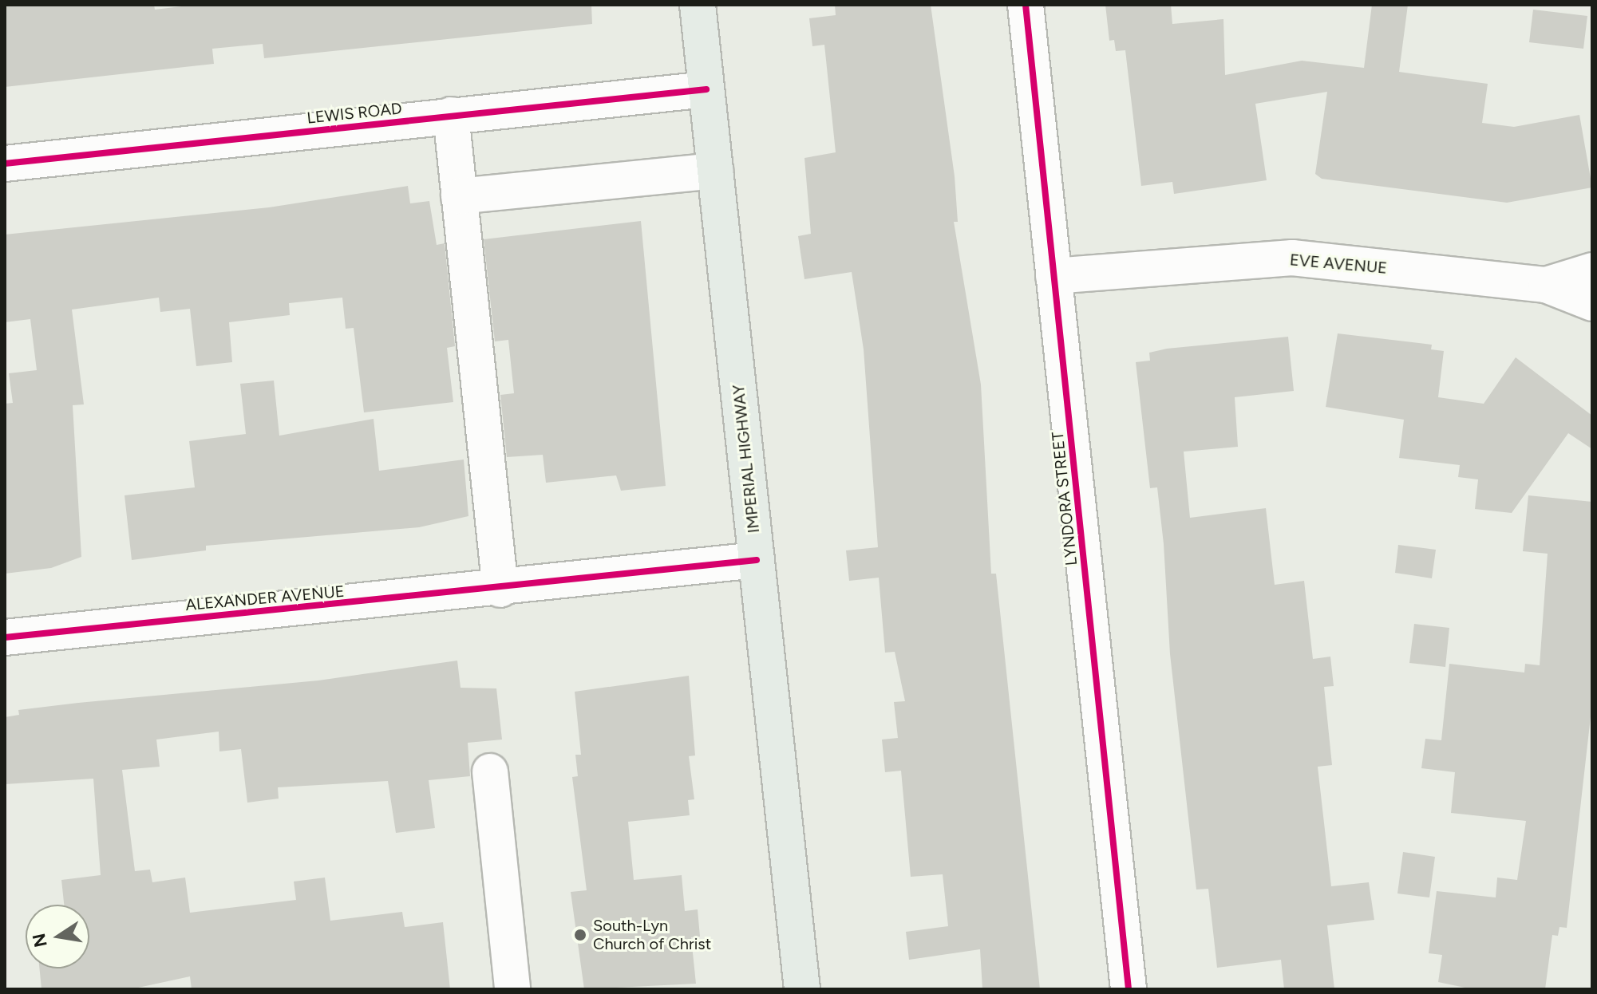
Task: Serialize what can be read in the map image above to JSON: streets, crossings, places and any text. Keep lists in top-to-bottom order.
{
  "streets": {
    "main road": ["IMPERIAL HIGHWAY"],
    "street": [
      "LEWIS ROAD",
      "EVE AVENUE",
      "LYNDORA STREET",
      "ALEXANDER AVENUE"
    ]
  },
  "crossings": [
    ["LEWIS ROAD", "IMPERIAL HIGHWAY"],
    ["EVE AVENUE", "LYNDORA STREET"],
    ["IMPERIAL HIGHWAY", "ALEXANDER AVENUE"]
  ],
  "places": ["South-Lyn Church of Christ"],
  "north": "left"
}
